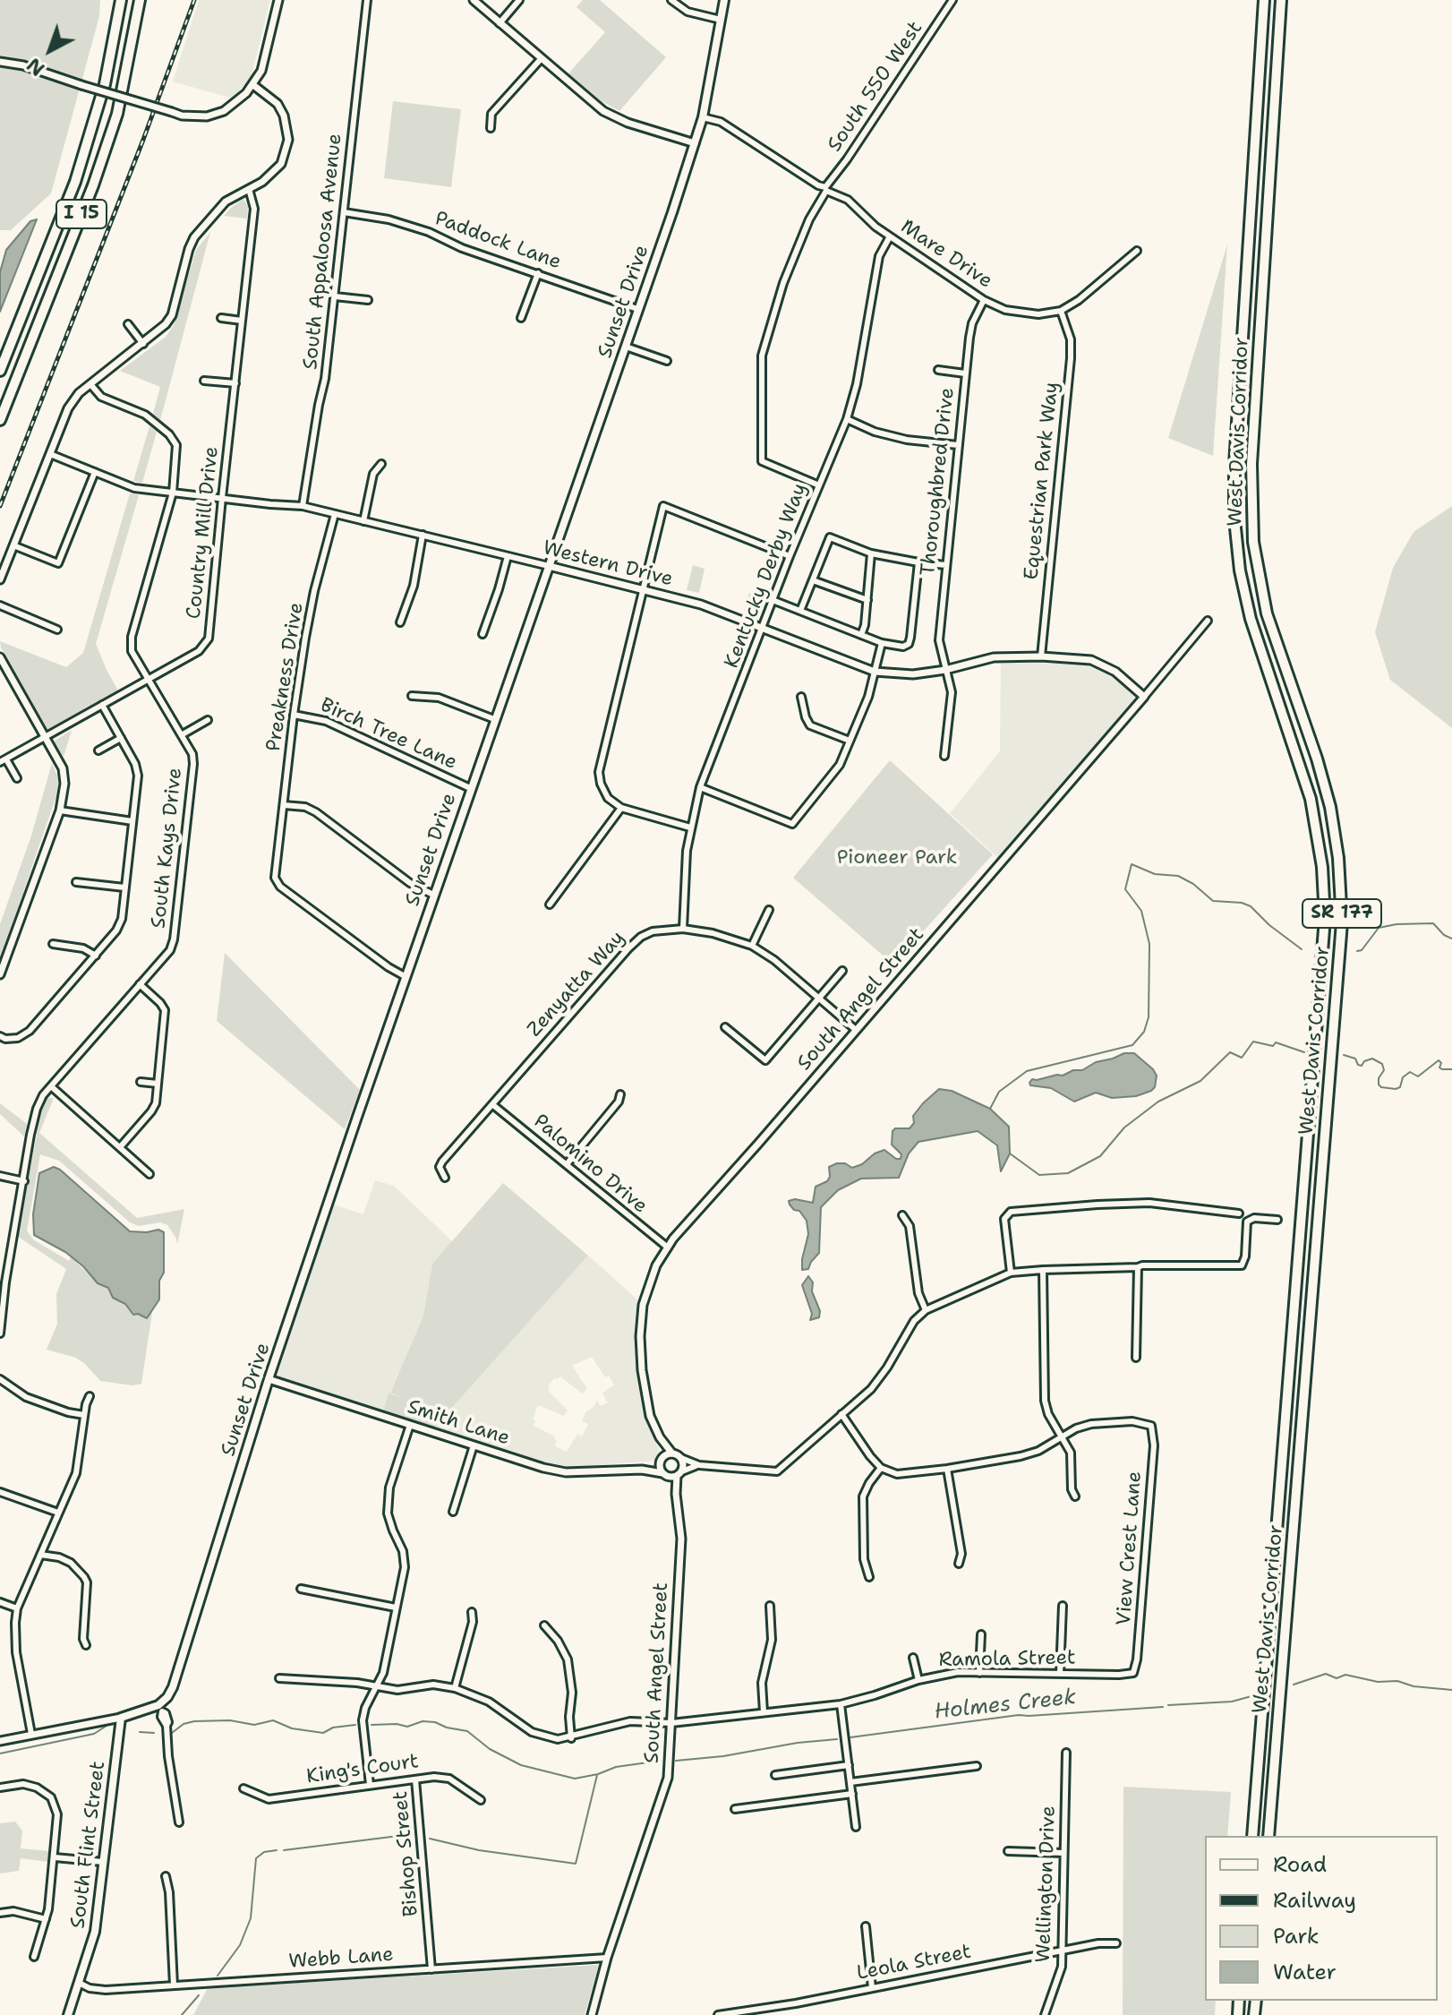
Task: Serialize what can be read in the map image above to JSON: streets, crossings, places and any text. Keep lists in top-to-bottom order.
{
  "streets": {
    "highway": ["I 15", "West Davis Corridor", "SR 177"],
    "main road": ["Sunset Drive", "South Flint Street"],
    "street": [
      "South 550 West",
      "Paddock Lane",
      "South Appaloosa Avenue",
      "Mare Drive",
      "Equestrian Park Way",
      "Thoroughbred Drive",
      "Country Mill Drive",
      "Western Drive",
      "Kentucky Derby Way",
      "Preakness Drive",
      "Birch Tree Lane",
      "South Kays Drive",
      "Zenyatta Way",
      "South Angel Street",
      "Palomino Drive",
      "Smith Lane",
      "View Crest Lane",
      "Ramola Street",
      "King's Court",
      "Bishop Street",
      "Wellington Drive",
      "Webb Lane",
      "Leola Street"
    ]
  },
  "crossings": [
    ["South 550 West", "Mare Drive"],
    ["South 550 West", "Kentucky Derby Way"],
    ["Paddock Lane", "South Appaloosa Avenue"],
    ["Paddock Lane", "Sunset Drive"],
    ["South Appaloosa Avenue", "Western Drive"],
    ["Mare Drive", "Sunset Drive"],
    ["Mare Drive", "Equestrian Park Way"],
    ["Mare Drive", "Thoroughbred Drive"],
    ["Mare Drive", "Kentucky Derby Way"],
    ["Sunset Drive", "Western Drive"],
    ["Sunset Drive", "Preakness Drive"],
    ["Sunset Drive", "Birch Tree Lane"],
    ["Sunset Drive", "Smith Lane"],
    ["Equestrian Park Way", "Western Drive"],
    ["Thoroughbred Drive", "Western Drive"],
    ["Country Mill Drive", "Western Drive"],
    ["Country Mill Drive", "South Kays Drive"],
    ["Western Drive", "Kentucky Derby Way"],
    ["Western Drive", "Preakness Drive"],
    ["Western Drive", "South Kays Drive"],
    ["Western Drive", "South Angel Street"],
    ["Kentucky Derby Way", "Zenyatta Way"],
    ["Preakness Drive", "Birch Tree Lane"],
    ["Zenyatta Way", "South Angel Street"],
    ["Zenyatta Way", "Palomino Drive"],
    ["South Angel Street", "Palomino Drive"],
    ["South Angel Street", "Smith Lane"],
    ["South Angel Street", "Ramola Street"],
    ["South Angel Street", "Webb Lane"],
    ["View Crest Lane", "Ramola Street"],
    ["King's Court", "Bishop Street"],
    ["South Flint Street", "Webb Lane"],
    ["Bishop Street", "Webb Lane"],
    ["Wellington Drive", "Leola Street"]
  ],
  "water": ["Holmes Creek"],
  "parks": ["Pioneer Park"],
  "legend": [
    "Road",
    "Railway",
    "Park",
    "Water"
  ],
  "north": "bottom left"
}
